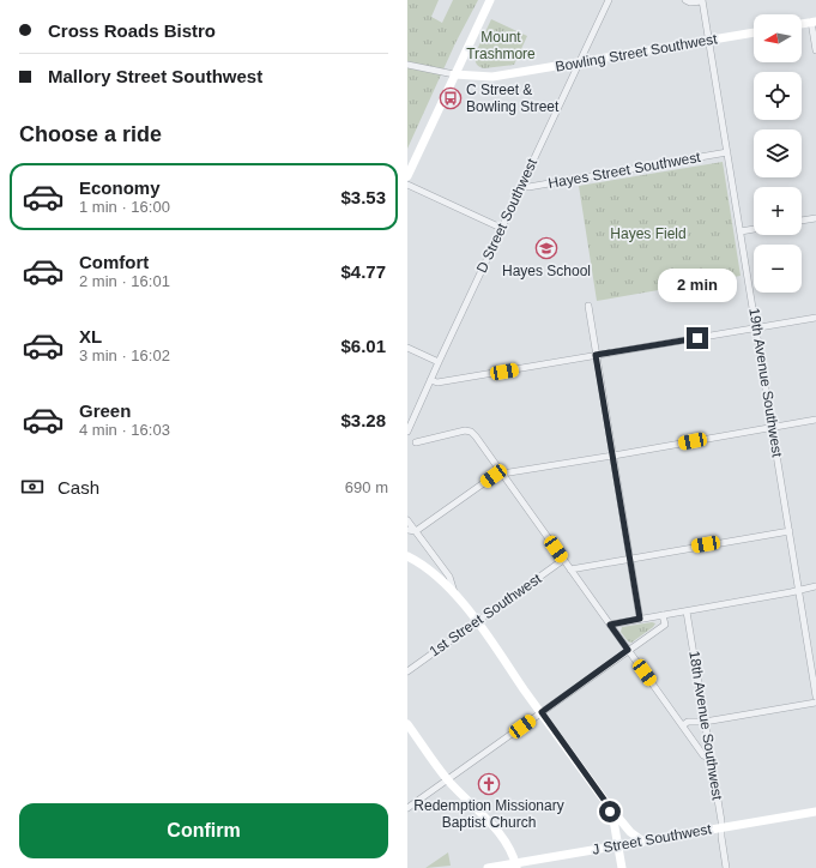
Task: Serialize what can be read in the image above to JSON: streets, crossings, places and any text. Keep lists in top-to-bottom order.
{
  "streets": {
    "main road": ["Bowling Street Southwest", "J Street Southwest"],
    "street": [
      "Hayes Street Southwest",
      "D Street Southwest",
      "19th Avenue Southwest",
      "1st Street Southwest",
      "18th Avenue Southwest"
    ]
  },
  "crossings": [
    ["Bowling Street Southwest", "D Street Southwest"],
    ["Bowling Street Southwest", "19th Avenue Southwest"],
    ["Hayes Street Southwest", "D Street Southwest"],
    ["Hayes Street Southwest", "19th Avenue Southwest"],
    ["18th Avenue Southwest", "J Street Southwest"]
  ],
  "parks": ["Mount Trashmore", "Hayes Field"],
  "places": {
    "bus stop": ["C Street & Bowling Street"],
    "school or university": ["Hayes School"],
    "church": ["Redemption Missionary Baptist Church"]
  },
  "north": "left",
  "page": {
    "banner": ["Cross Roads Bistro", "Mallory Street Southwest"],
    "map_buttons": ["+", "−"],
    "heading": "Choose a ride",
    "list": [
      {
        "name": "Economy",
        "note": "1 min · 16:00",
        "value": "$3.53"
      },
      {
        "name": "Comfort",
        "note": "2 min · 16:01",
        "value": "$4.77"
      },
      {
        "name": "XL",
        "note": "3 min · 16:02",
        "value": "$6.01"
      },
      {
        "name": "Green",
        "note": "4 min · 16:03",
        "value": "$3.28"
      }
    ],
    "bubble": "2 min",
    "pay": ["Cash", "690 m"],
    "buttons": "Confirm"
  }
}
